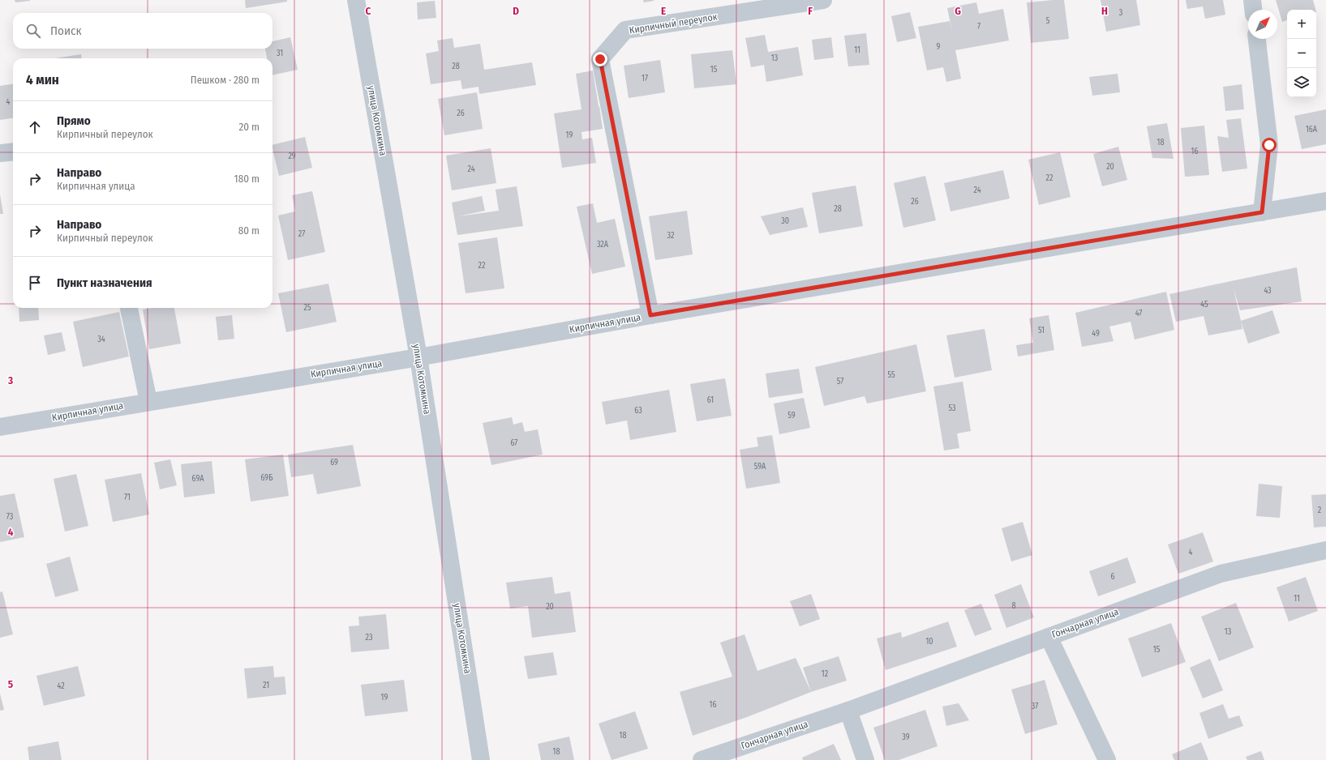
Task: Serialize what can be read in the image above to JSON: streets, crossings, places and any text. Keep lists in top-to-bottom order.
{
  "streets": {
    "street": [
      "Кирпичный переулок",
      "улица Котомкина",
      "Кирпичная улица",
      "Гончарная улица"
    ]
  },
  "crossings": [
    ["Кирпичный переулок", "Кирпичная улица"],
    ["улица Котомкина", "Кирпичная улица"]
  ],
  "house_numbers": [
    "3",
    "5",
    "7",
    "9",
    "11",
    "31",
    "13",
    "28",
    "15",
    "17",
    "4",
    "26",
    "16А",
    "19",
    "18",
    "16",
    "29",
    "20",
    "24",
    "22",
    "24",
    "26",
    "28",
    "30",
    "27",
    "32",
    "32А",
    "22",
    "43",
    "45",
    "25",
    "47",
    "51",
    "49",
    "34",
    "55",
    "57",
    "61",
    "53",
    "63",
    "59",
    "67",
    "69",
    "59А",
    "69Б",
    "69А",
    "71",
    "2",
    "73",
    "4",
    "6",
    "11",
    "8",
    "20",
    "13",
    "23",
    "10",
    "15",
    "12",
    "21",
    "42",
    "19",
    "16",
    "37",
    "18",
    "39",
    "18"
  ],
  "north": "top right",
  "page": {
    "map_buttons": ["+", "−"],
    "search": "Поиск",
    "heading": ["4 мин", "Пешком · 280 m"],
    "list": [
      ["Прямо", "Кирпичный переулок", "20 m"],
      ["Направо", "Кирпичная улица", "180 m"],
      ["Направо", "Кирпичный переулок", "80 m"],
      "Пункт назначения"
    ]
  },
  "grid": {
    "columns": [
      "C",
      "D",
      "E",
      "F",
      "G",
      "H"
    ],
    "rows": ["3", "4", "5"]
  }
}
